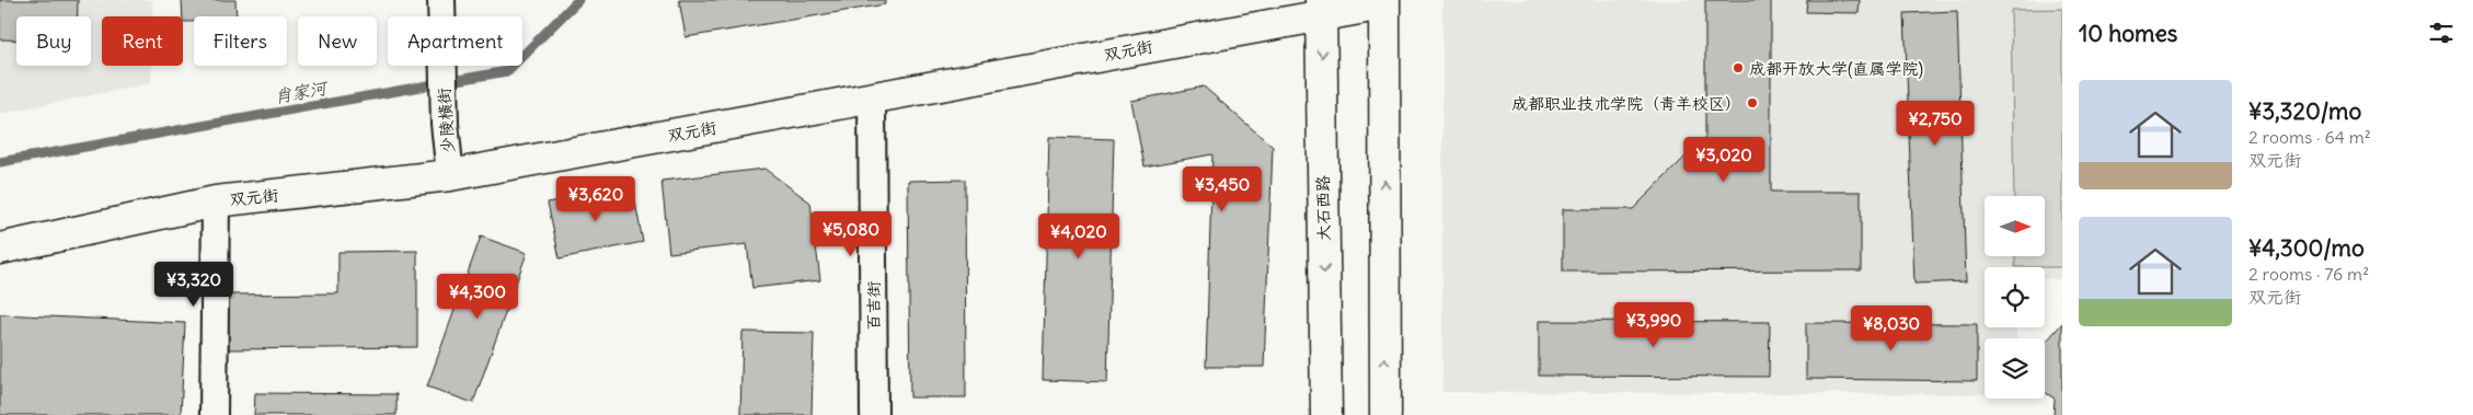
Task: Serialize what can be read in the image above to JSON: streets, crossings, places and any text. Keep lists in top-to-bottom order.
{
  "streets": {
    "main road": ["双元街", "大石西路"],
    "street": ["少陵横街", "百吉街"]
  },
  "crossings": [
    ["双元街", "少陵横街"],
    ["双元街", "大石西路"],
    ["双元街", "百吉街"]
  ],
  "water": ["肖家河"],
  "places": ["成都开放大学(直属学院)", "成都职业技术学院（青羊校区）"],
  "north": "right",
  "page": {
    "heading": "10 homes",
    "chip": [
      "Buy",
      "Rent",
      "Filters",
      "New",
      "Apartment"
    ],
    "list": [
      {
        "name": "¥3,320/mo",
        "note": "2 rooms · 64 m² · 双元街"
      },
      {
        "name": "¥4,300/mo",
        "note": "2 rooms · 76 m² · 双元街"
      }
    ],
    "price": [
      "¥2,750",
      "¥3,020",
      "¥3,450",
      "¥3,620",
      "¥5,080",
      "¥4,020",
      "¥3,320",
      "¥4,300",
      "¥3,990",
      "¥8,030"
    ]
  }
}
